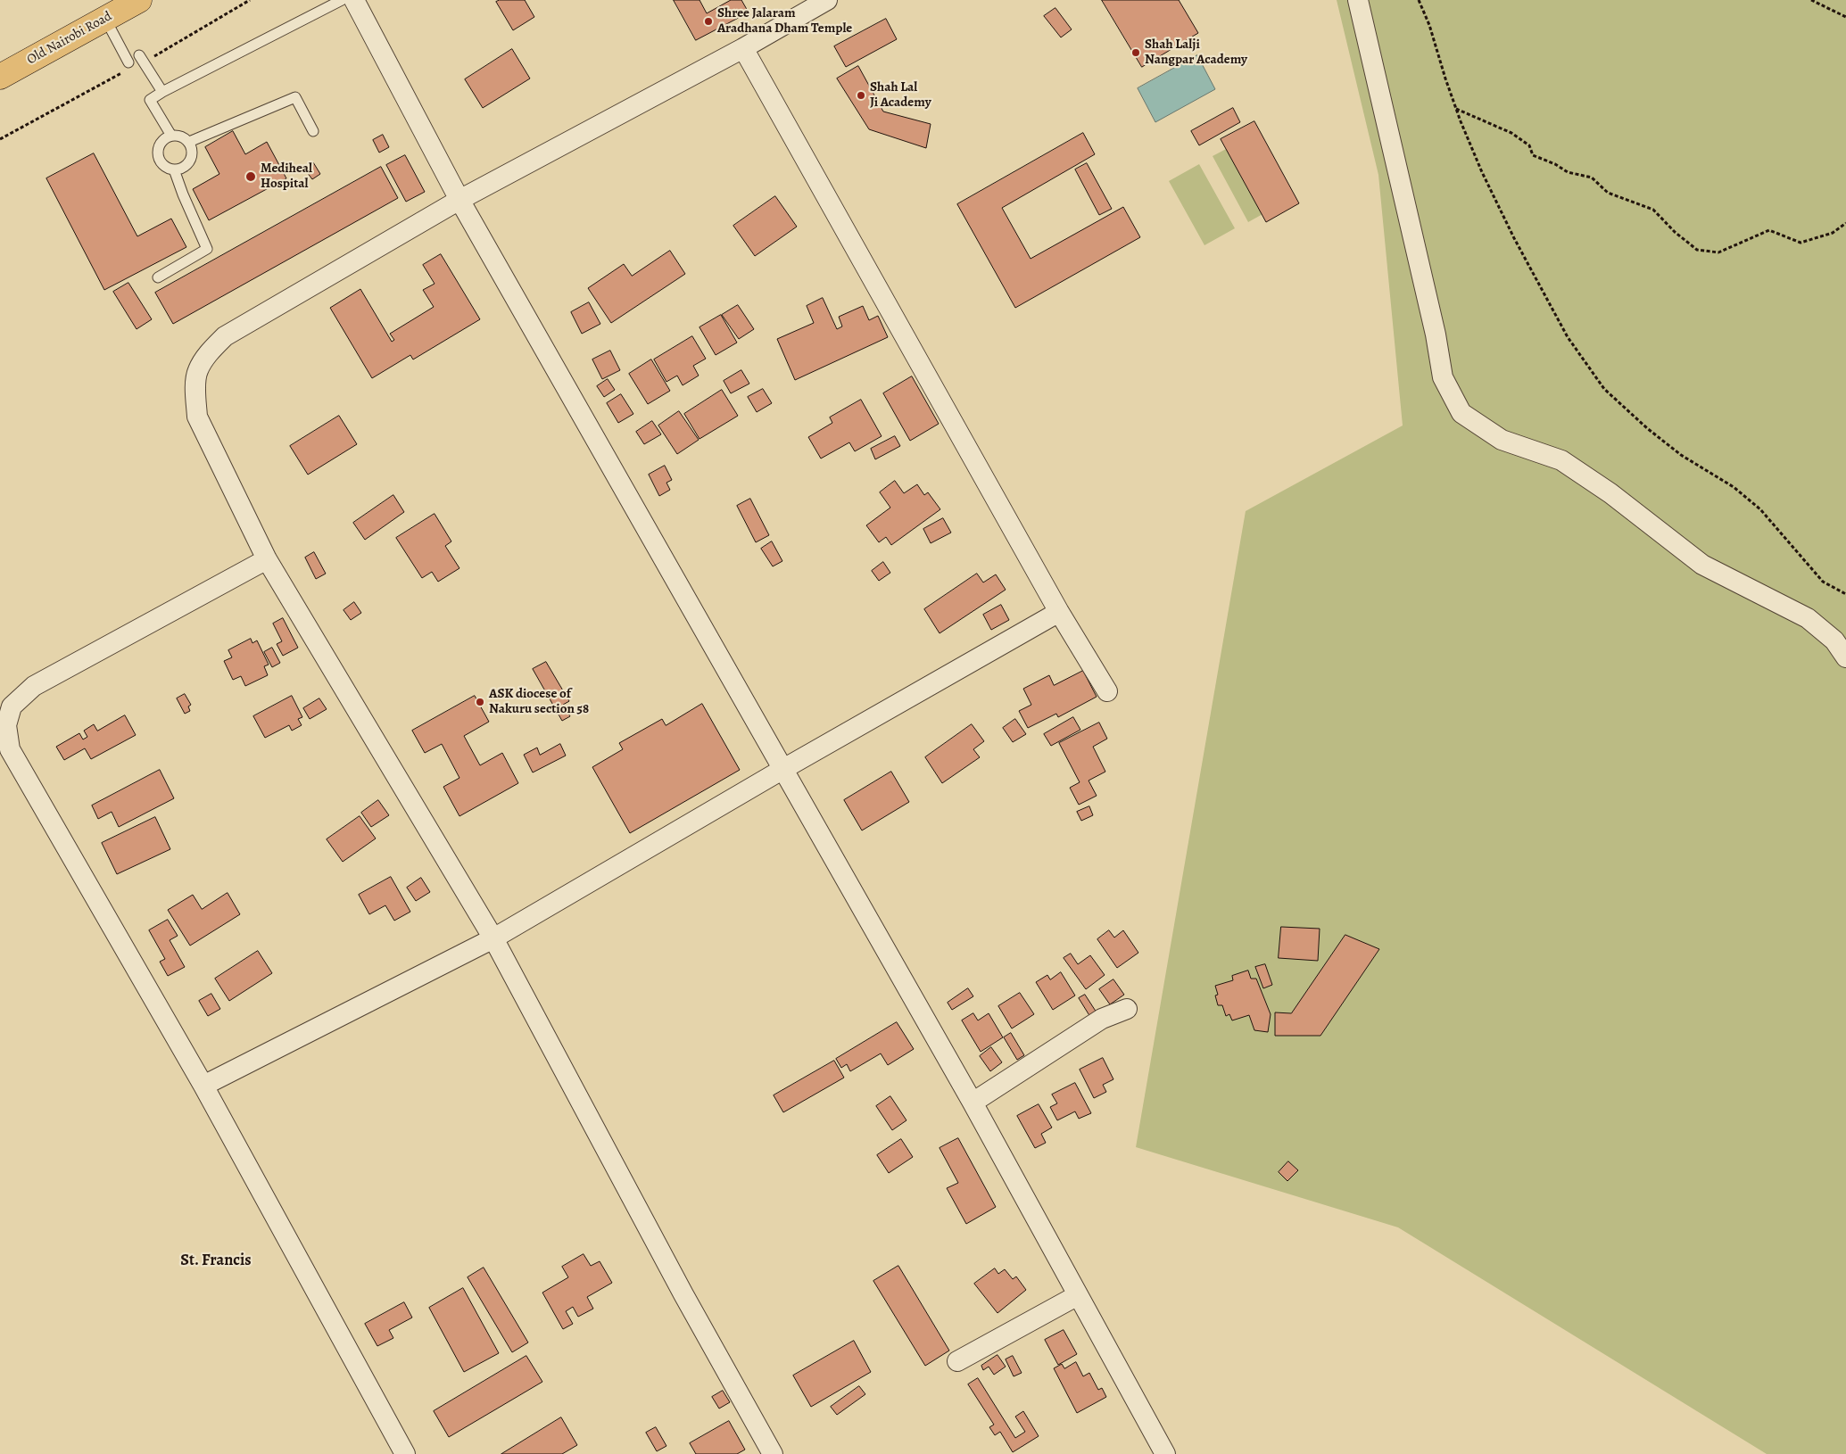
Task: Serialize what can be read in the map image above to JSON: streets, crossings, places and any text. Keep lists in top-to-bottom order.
{
  "streets": {
    "highway": ["Old Nairobi Road"]
  },
  "districts": ["St. Francis"],
  "places": [
    "Shree Jalaram Aradhana Dham Temple",
    "Shah Lalji Nangpar Academy",
    "Shah Lal Ji Academy",
    "Mediheal Hospital",
    "ASK diocese of Nakuru section 58"
  ]
}
